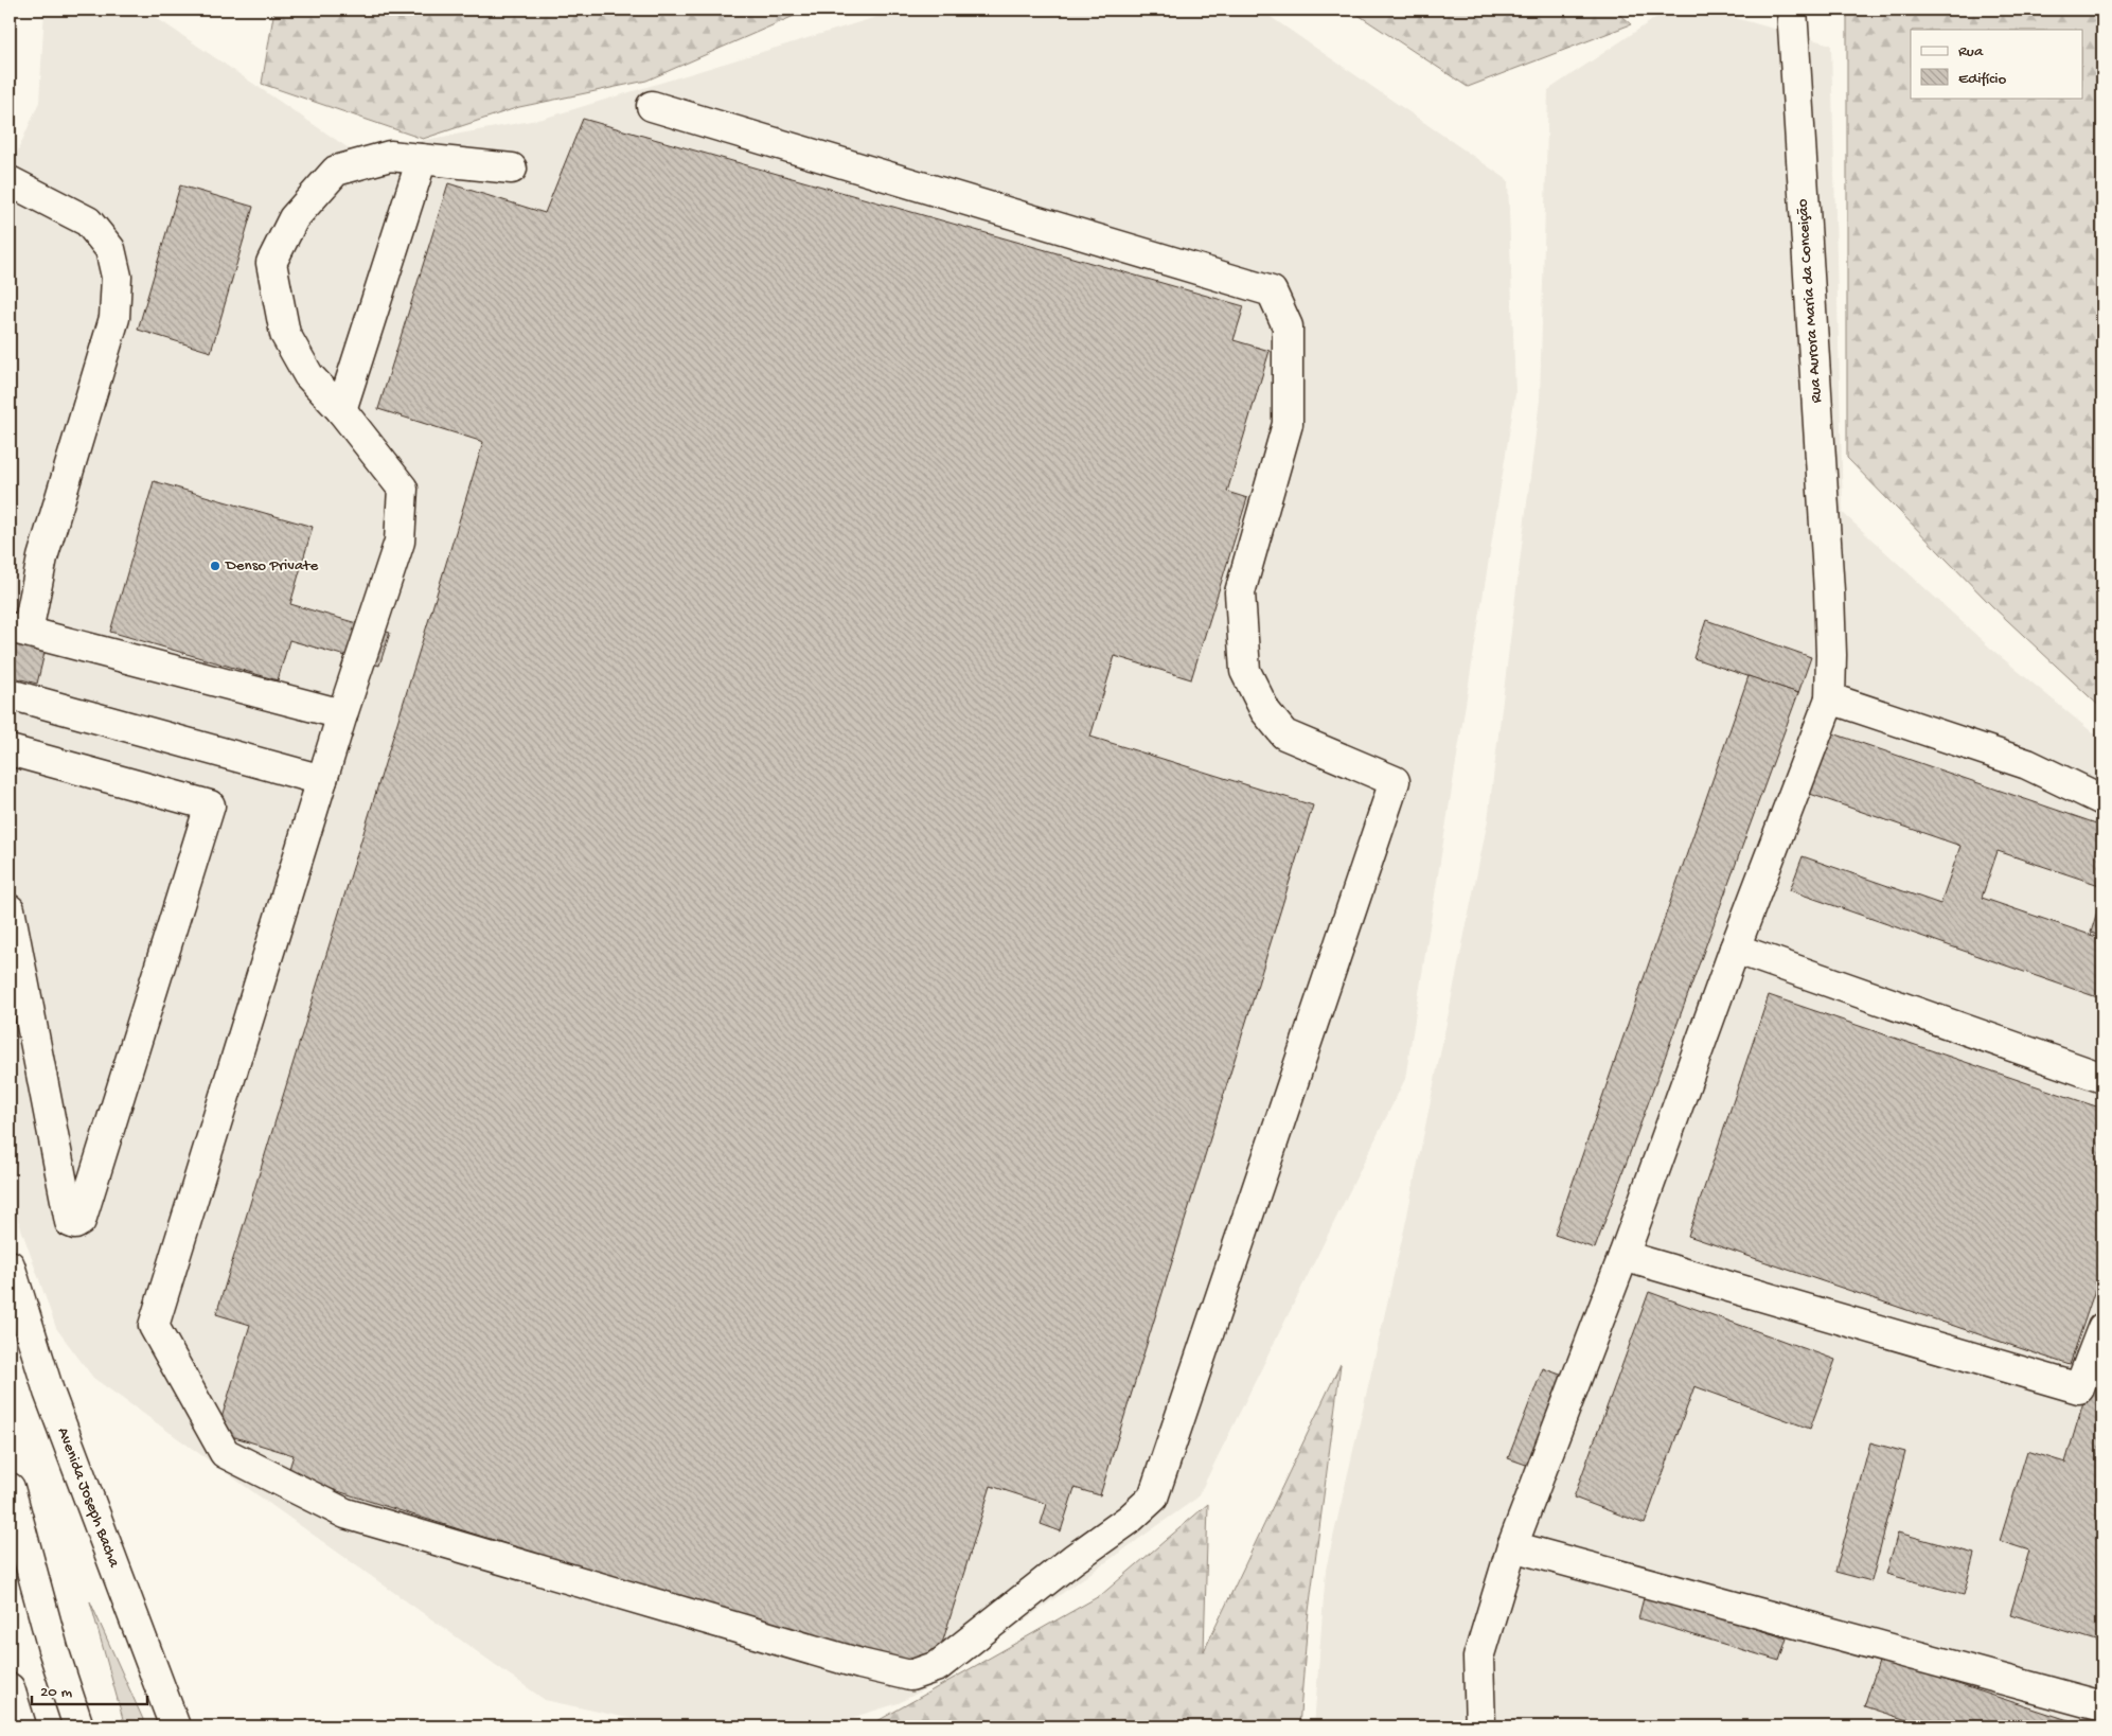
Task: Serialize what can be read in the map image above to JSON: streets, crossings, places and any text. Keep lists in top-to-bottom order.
{
  "streets": {
    "main road": ["Rua Aurora Maria da Conceição", "Avenida Joseph Bacha"]
  },
  "places": ["Denso Private"],
  "legend": ["Rua", "Edifício"],
  "scale_bar": "20 m"
}
